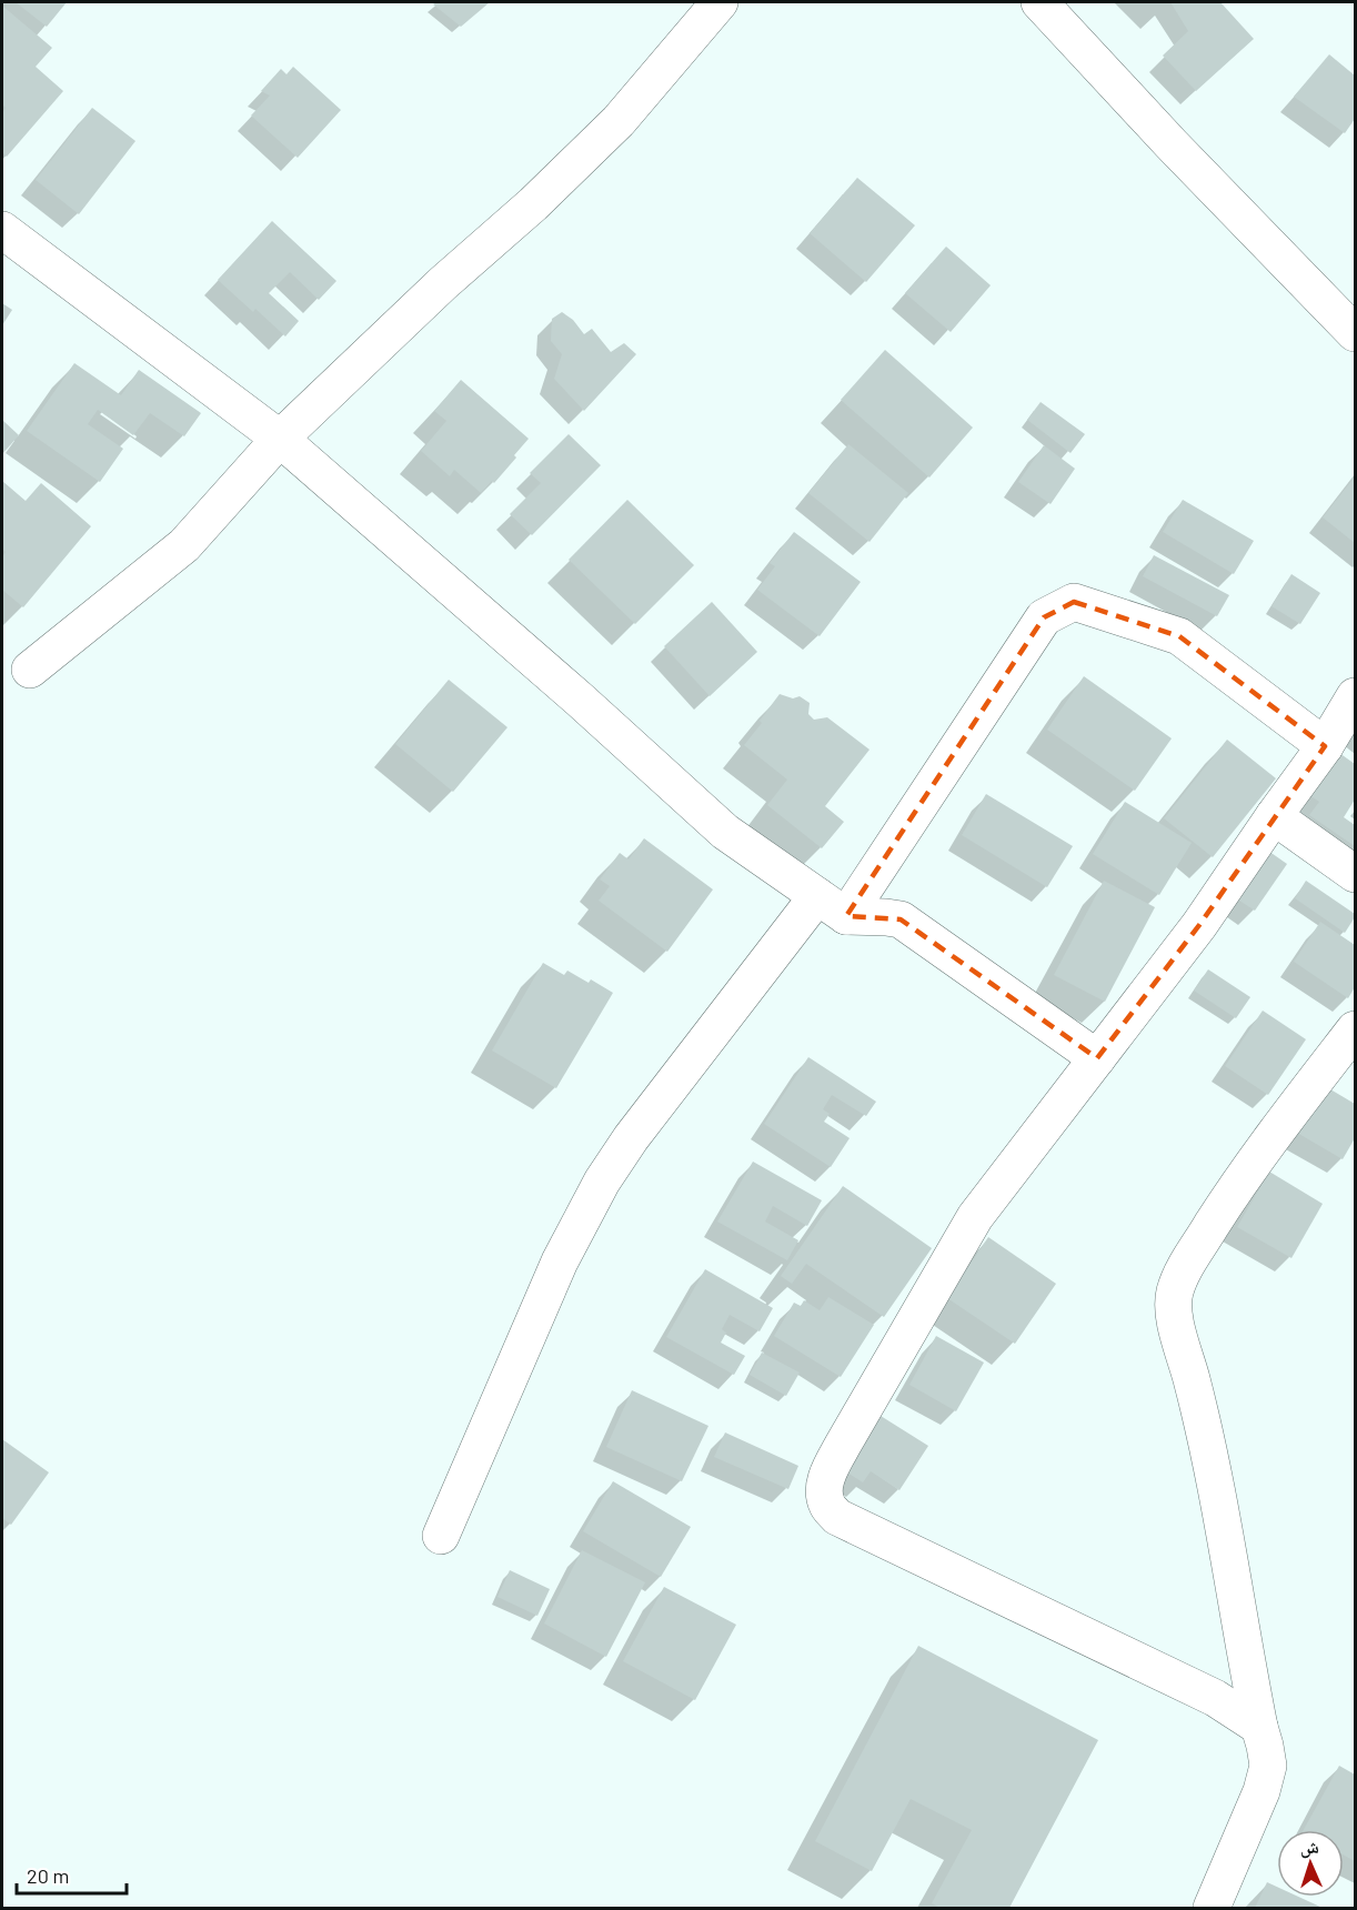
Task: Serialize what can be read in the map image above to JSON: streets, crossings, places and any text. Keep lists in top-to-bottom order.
{
  "scale_bar": "20 m",
  "north": "top"
}
